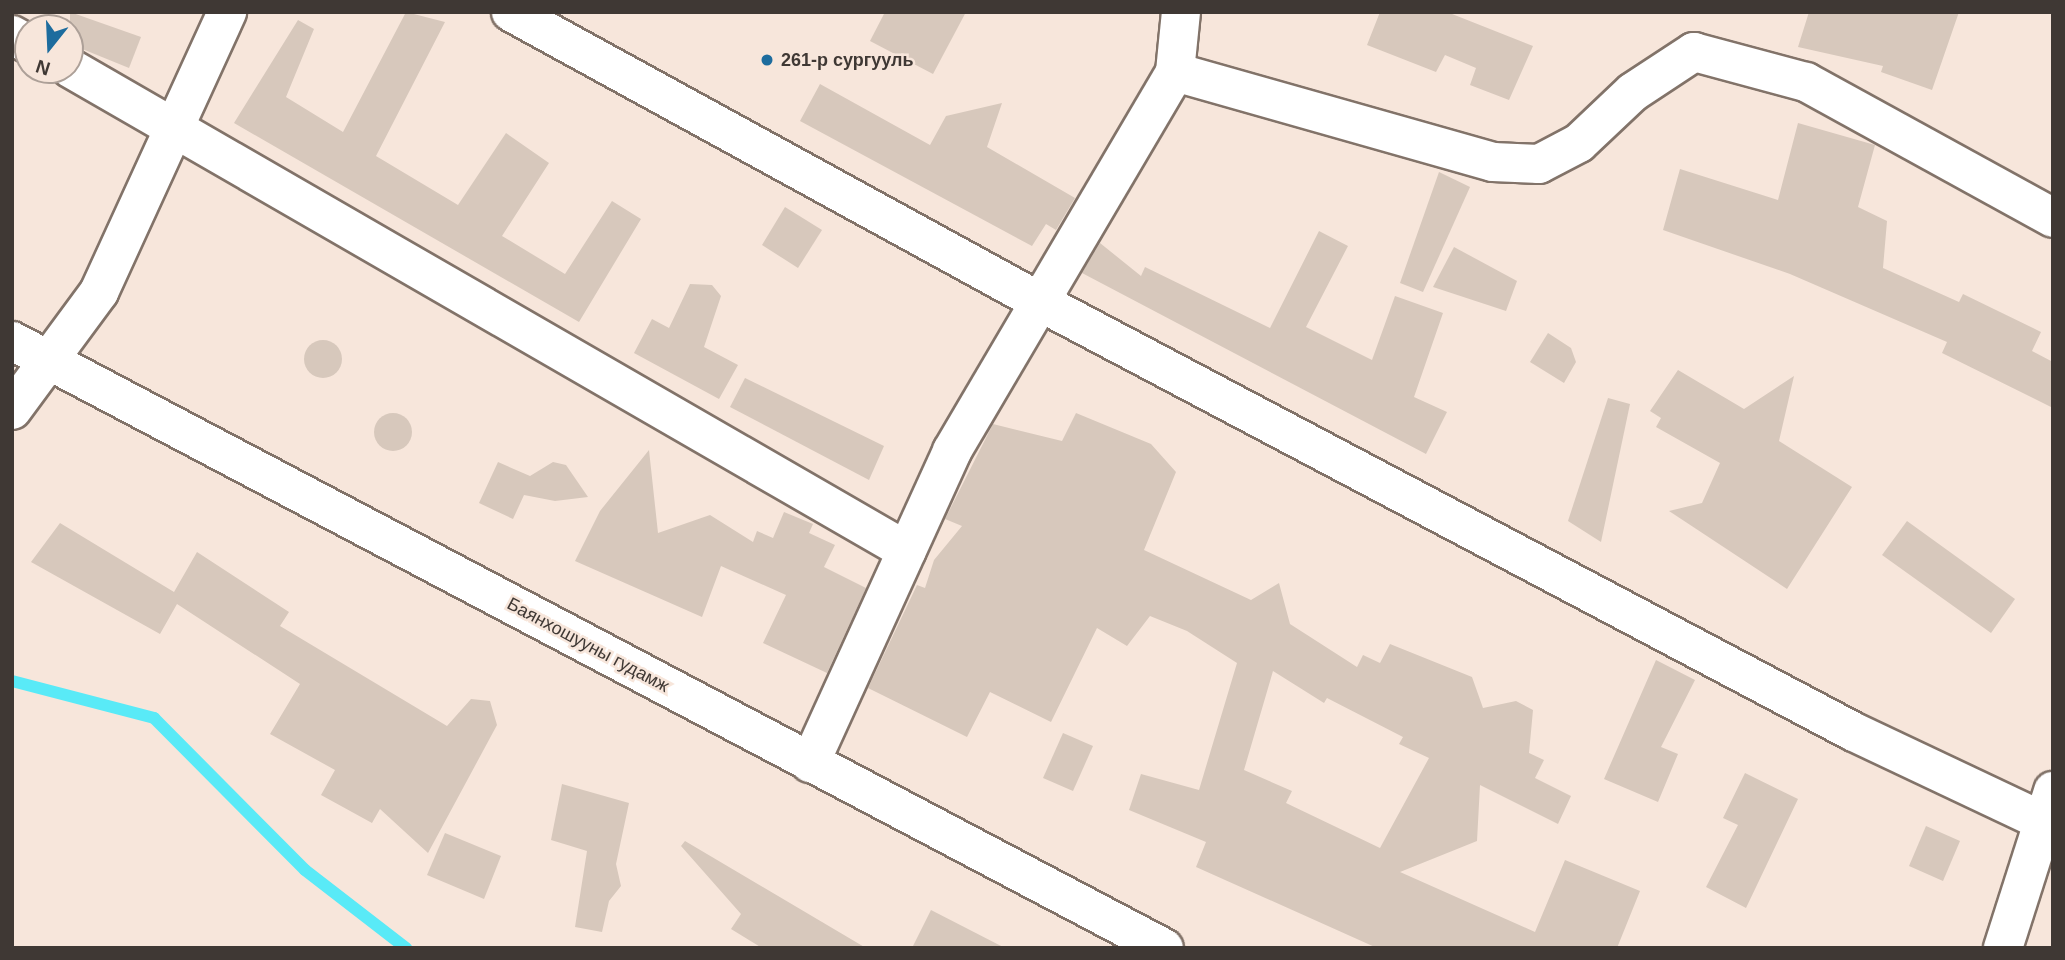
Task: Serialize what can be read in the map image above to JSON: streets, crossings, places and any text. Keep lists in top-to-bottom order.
{
  "streets": {
    "street": ["Баянхошууны гудамж"]
  },
  "places": ["261-р сургууль"],
  "north": "bottom"
}
